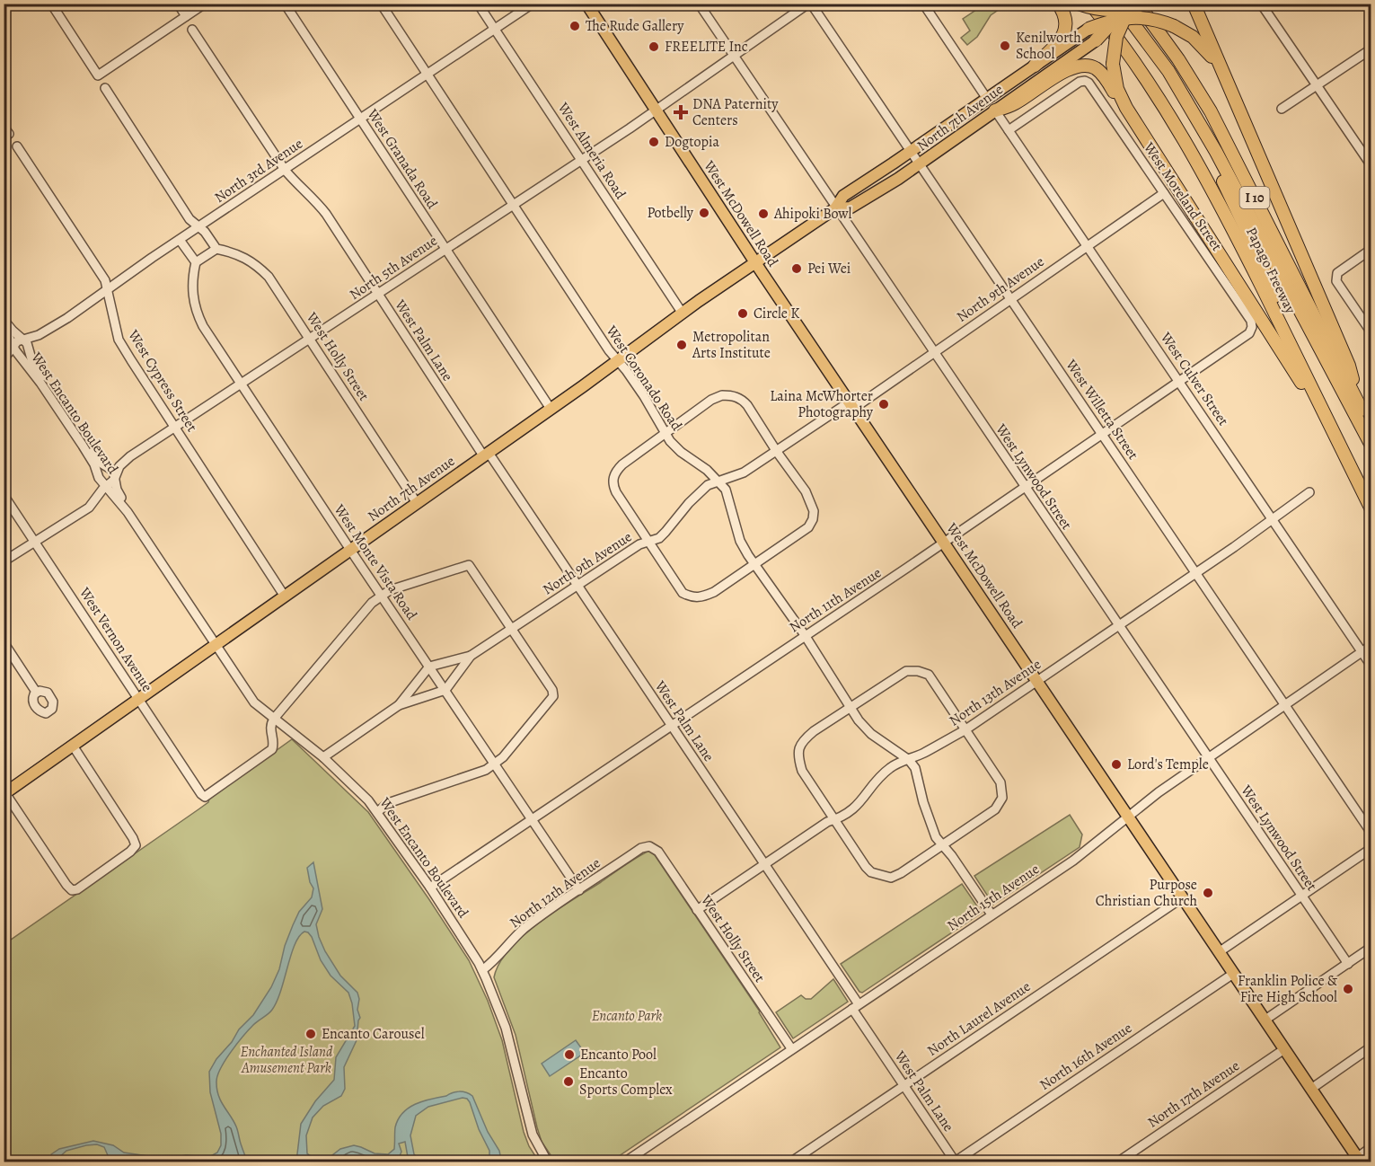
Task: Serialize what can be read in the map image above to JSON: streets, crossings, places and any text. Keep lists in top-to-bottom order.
{
  "streets": {
    "highway": ["I 10", "Papago Freeway"],
    "main road": ["North 7th Avenue", "West McDowell Road"],
    "street": [
      "West Almeria Road",
      "West Granada Road",
      "North 3rd Avenue",
      "West Moreland Street",
      "North 5th Avenue",
      "North 9th Avenue",
      "West Palm Lane",
      "West Holly Street",
      "West Coronado Road",
      "West Culver Street",
      "West Cypress Street",
      "West Willetta Street",
      "West Encanto Boulevard",
      "West Lynwood Street",
      "West Monte Vista Road",
      "North 11th Avenue",
      "West Vernon Avenue",
      "North 13th Avenue",
      "North 12th Avenue",
      "North 15th Avenue",
      "North Laurel Avenue",
      "North 16th Avenue",
      "North 17th Avenue"
    ]
  },
  "crossings": [
    ["North 7th Avenue", "West Almeria Road"],
    ["North 7th Avenue", "West Granada Road"],
    ["North 7th Avenue", "West McDowell Road"],
    ["North 7th Avenue", "West Palm Lane"],
    ["North 7th Avenue", "West Holly Street"],
    ["North 7th Avenue", "West Coronado Road"],
    ["North 7th Avenue", "West Culver Street"],
    ["North 7th Avenue", "West Cypress Street"],
    ["North 7th Avenue", "West Willetta Street"],
    ["North 7th Avenue", "West Encanto Boulevard"],
    ["North 7th Avenue", "West Lynwood Street"],
    ["North 7th Avenue", "West Monte Vista Road"],
    ["North 7th Avenue", "West Vernon Avenue"],
    ["West Almeria Road", "North 3rd Avenue"],
    ["West Almeria Road", "North 5th Avenue"],
    ["West Granada Road", "North 3rd Avenue"],
    ["West Granada Road", "North 5th Avenue"],
    ["North 3rd Avenue", "West Palm Lane"],
    ["North 3rd Avenue", "West Coronado Road"],
    ["North 3rd Avenue", "West Cypress Street"],
    ["North 3rd Avenue", "West Encanto Boulevard"],
    ["West Moreland Street", "North 9th Avenue"],
    ["West Moreland Street", "West Culver Street"],
    ["West Moreland Street", "North 11th Avenue"],
    ["West McDowell Road", "North 5th Avenue"],
    ["West McDowell Road", "North 9th Avenue"],
    ["West McDowell Road", "North 11th Avenue"],
    ["West McDowell Road", "North 13th Avenue"],
    ["West McDowell Road", "North 15th Avenue"],
    ["West McDowell Road", "North Laurel Avenue"],
    ["West McDowell Road", "North 16th Avenue"],
    ["West McDowell Road", "North 17th Avenue"],
    ["North 5th Avenue", "West Palm Lane"],
    ["North 5th Avenue", "West Holly Street"],
    ["North 5th Avenue", "West Coronado Road"],
    ["North 5th Avenue", "West Cypress Street"],
    ["North 5th Avenue", "West Willetta Street"],
    ["North 5th Avenue", "West Encanto Boulevard"],
    ["North 5th Avenue", "West Lynwood Street"],
    ["North 5th Avenue", "West Monte Vista Road"],
    ["North 5th Avenue", "West Vernon Avenue"],
    ["North 9th Avenue", "West Palm Lane"],
    ["North 9th Avenue", "West Coronado Road"],
    ["North 9th Avenue", "West Culver Street"],
    ["North 9th Avenue", "West Willetta Street"],
    ["North 9th Avenue", "West Lynwood Street"],
    ["North 9th Avenue", "West Monte Vista Road"],
    ["West Palm Lane", "North 11th Avenue"],
    ["West Palm Lane", "North 13th Avenue"],
    ["West Palm Lane", "North 15th Avenue"],
    ["West Palm Lane", "North Laurel Avenue"],
    ["West Palm Lane", "North 16th Avenue"],
    ["West Holly Street", "North 13th Avenue"],
    ["West Holly Street", "North 12th Avenue"],
    ["West Holly Street", "North 15th Avenue"],
    ["West Coronado Road", "North 11th Avenue"],
    ["West Coronado Road", "North 13th Avenue"],
    ["West Culver Street", "North 11th Avenue"],
    ["West Culver Street", "North 13th Avenue"],
    ["West Culver Street", "North 15th Avenue"],
    ["West Willetta Street", "North 11th Avenue"],
    ["West Willetta Street", "North 13th Avenue"],
    ["West Willetta Street", "North 15th Avenue"],
    ["West Encanto Boulevard", "North 11th Avenue"],
    ["West Encanto Boulevard", "West Vernon Avenue"],
    ["West Encanto Boulevard", "North 12th Avenue"],
    ["West Lynwood Street", "North 11th Avenue"],
    ["West Lynwood Street", "North 13th Avenue"],
    ["West Lynwood Street", "North 15th Avenue"],
    ["West Monte Vista Road", "North 11th Avenue"],
    ["West Monte Vista Road", "North 12th Avenue"]
  ],
  "parks": ["Encanto Park", "Enchanted Island Amusement Park"],
  "places": {
    "other": [
      "The Rude Gallery",
      "Kenilworth School",
      "FREELITE Inc",
      "Dogtopia",
      "Potbelly",
      "Ahipoki Bowl",
      "Pei Wei",
      "Circle K",
      "Metropolitan Arts Institute",
      "Laina McWhorter Photography",
      "Lord's Temple",
      "Purpose Christian Church",
      "Franklin Police & Fire High School",
      "Encanto Carousel",
      "Encanto Pool",
      "Encanto Sports Complex"
    ],
    "health": ["DNA Paternity Centers"]
  }
}
